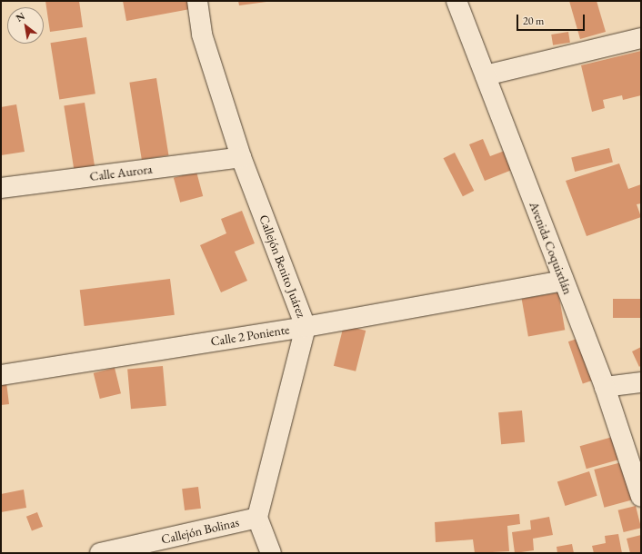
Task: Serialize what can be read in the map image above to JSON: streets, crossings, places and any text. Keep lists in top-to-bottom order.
{
  "streets": {
    "street": [
      "Calle Aurora",
      "Avenida Coquixtlán",
      "Callejón Benito Juárez",
      "Calle 2 Poniente",
      "Callejón Bolinas"
    ]
  },
  "crossings": [
    ["Calle Aurora", "Callejón Benito Juárez"],
    ["Avenida Coquixtlán", "Calle 2 Poniente"],
    ["Callejón Benito Juárez", "Calle 2 Poniente"],
    ["Callejón Benito Juárez", "Callejón Bolinas"]
  ],
  "scale_bar": "20 m",
  "north": "top left"
}
